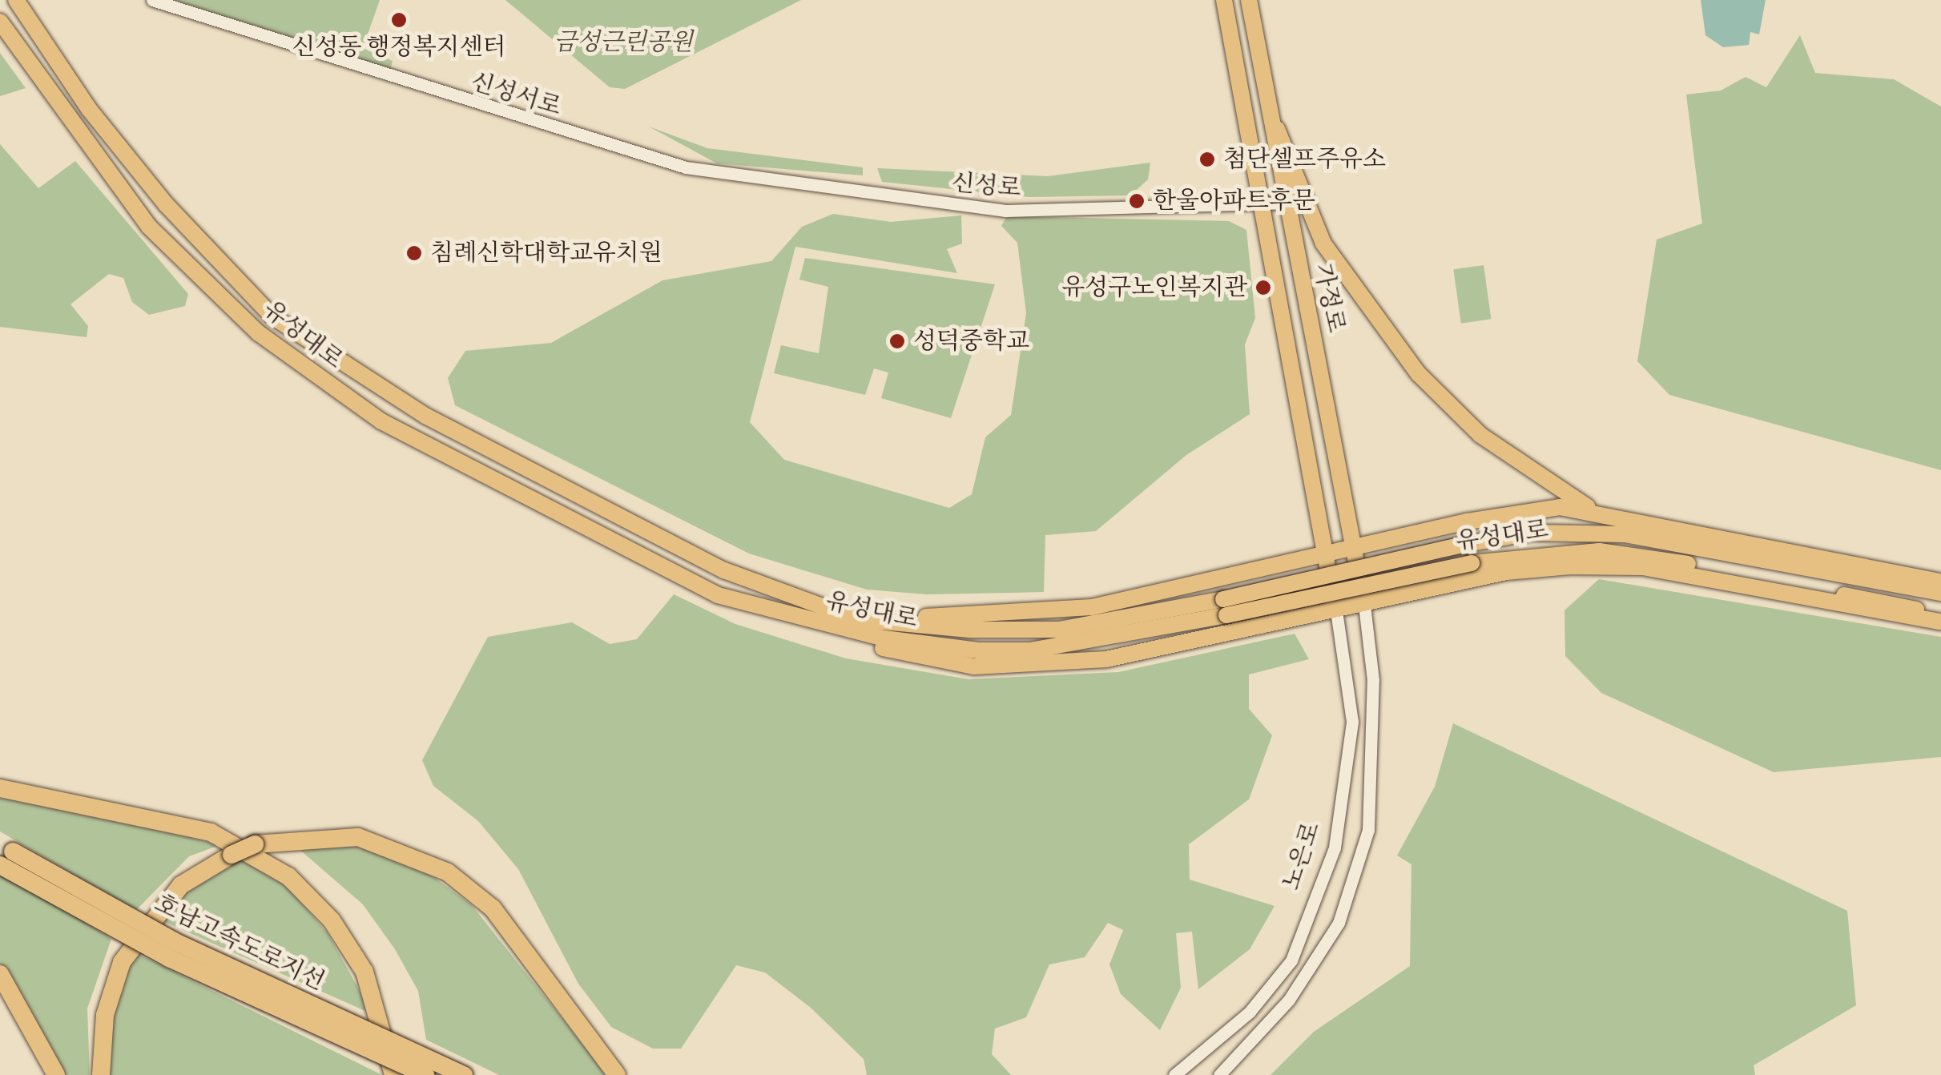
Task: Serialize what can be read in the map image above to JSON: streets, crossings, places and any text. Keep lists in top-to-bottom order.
{
  "streets": {
    "highway": ["호남고속도로지선"],
    "main road": ["가정로", "유성대로", "노은로"],
    "street": ["신성서로", "신성로"]
  },
  "crossings": [
    ["신성서로", "신성로"],
    ["신성로", "가정로"],
    ["가정로", "노은로"]
  ],
  "parks": ["금성근린공원"],
  "places": [
    "신성동 행정복지센터",
    "첨단셀프주유소",
    "한울아파트후문",
    "침례신학대학교유치원",
    "유성구노인복지관",
    "성덕중학교"
  ]
}
